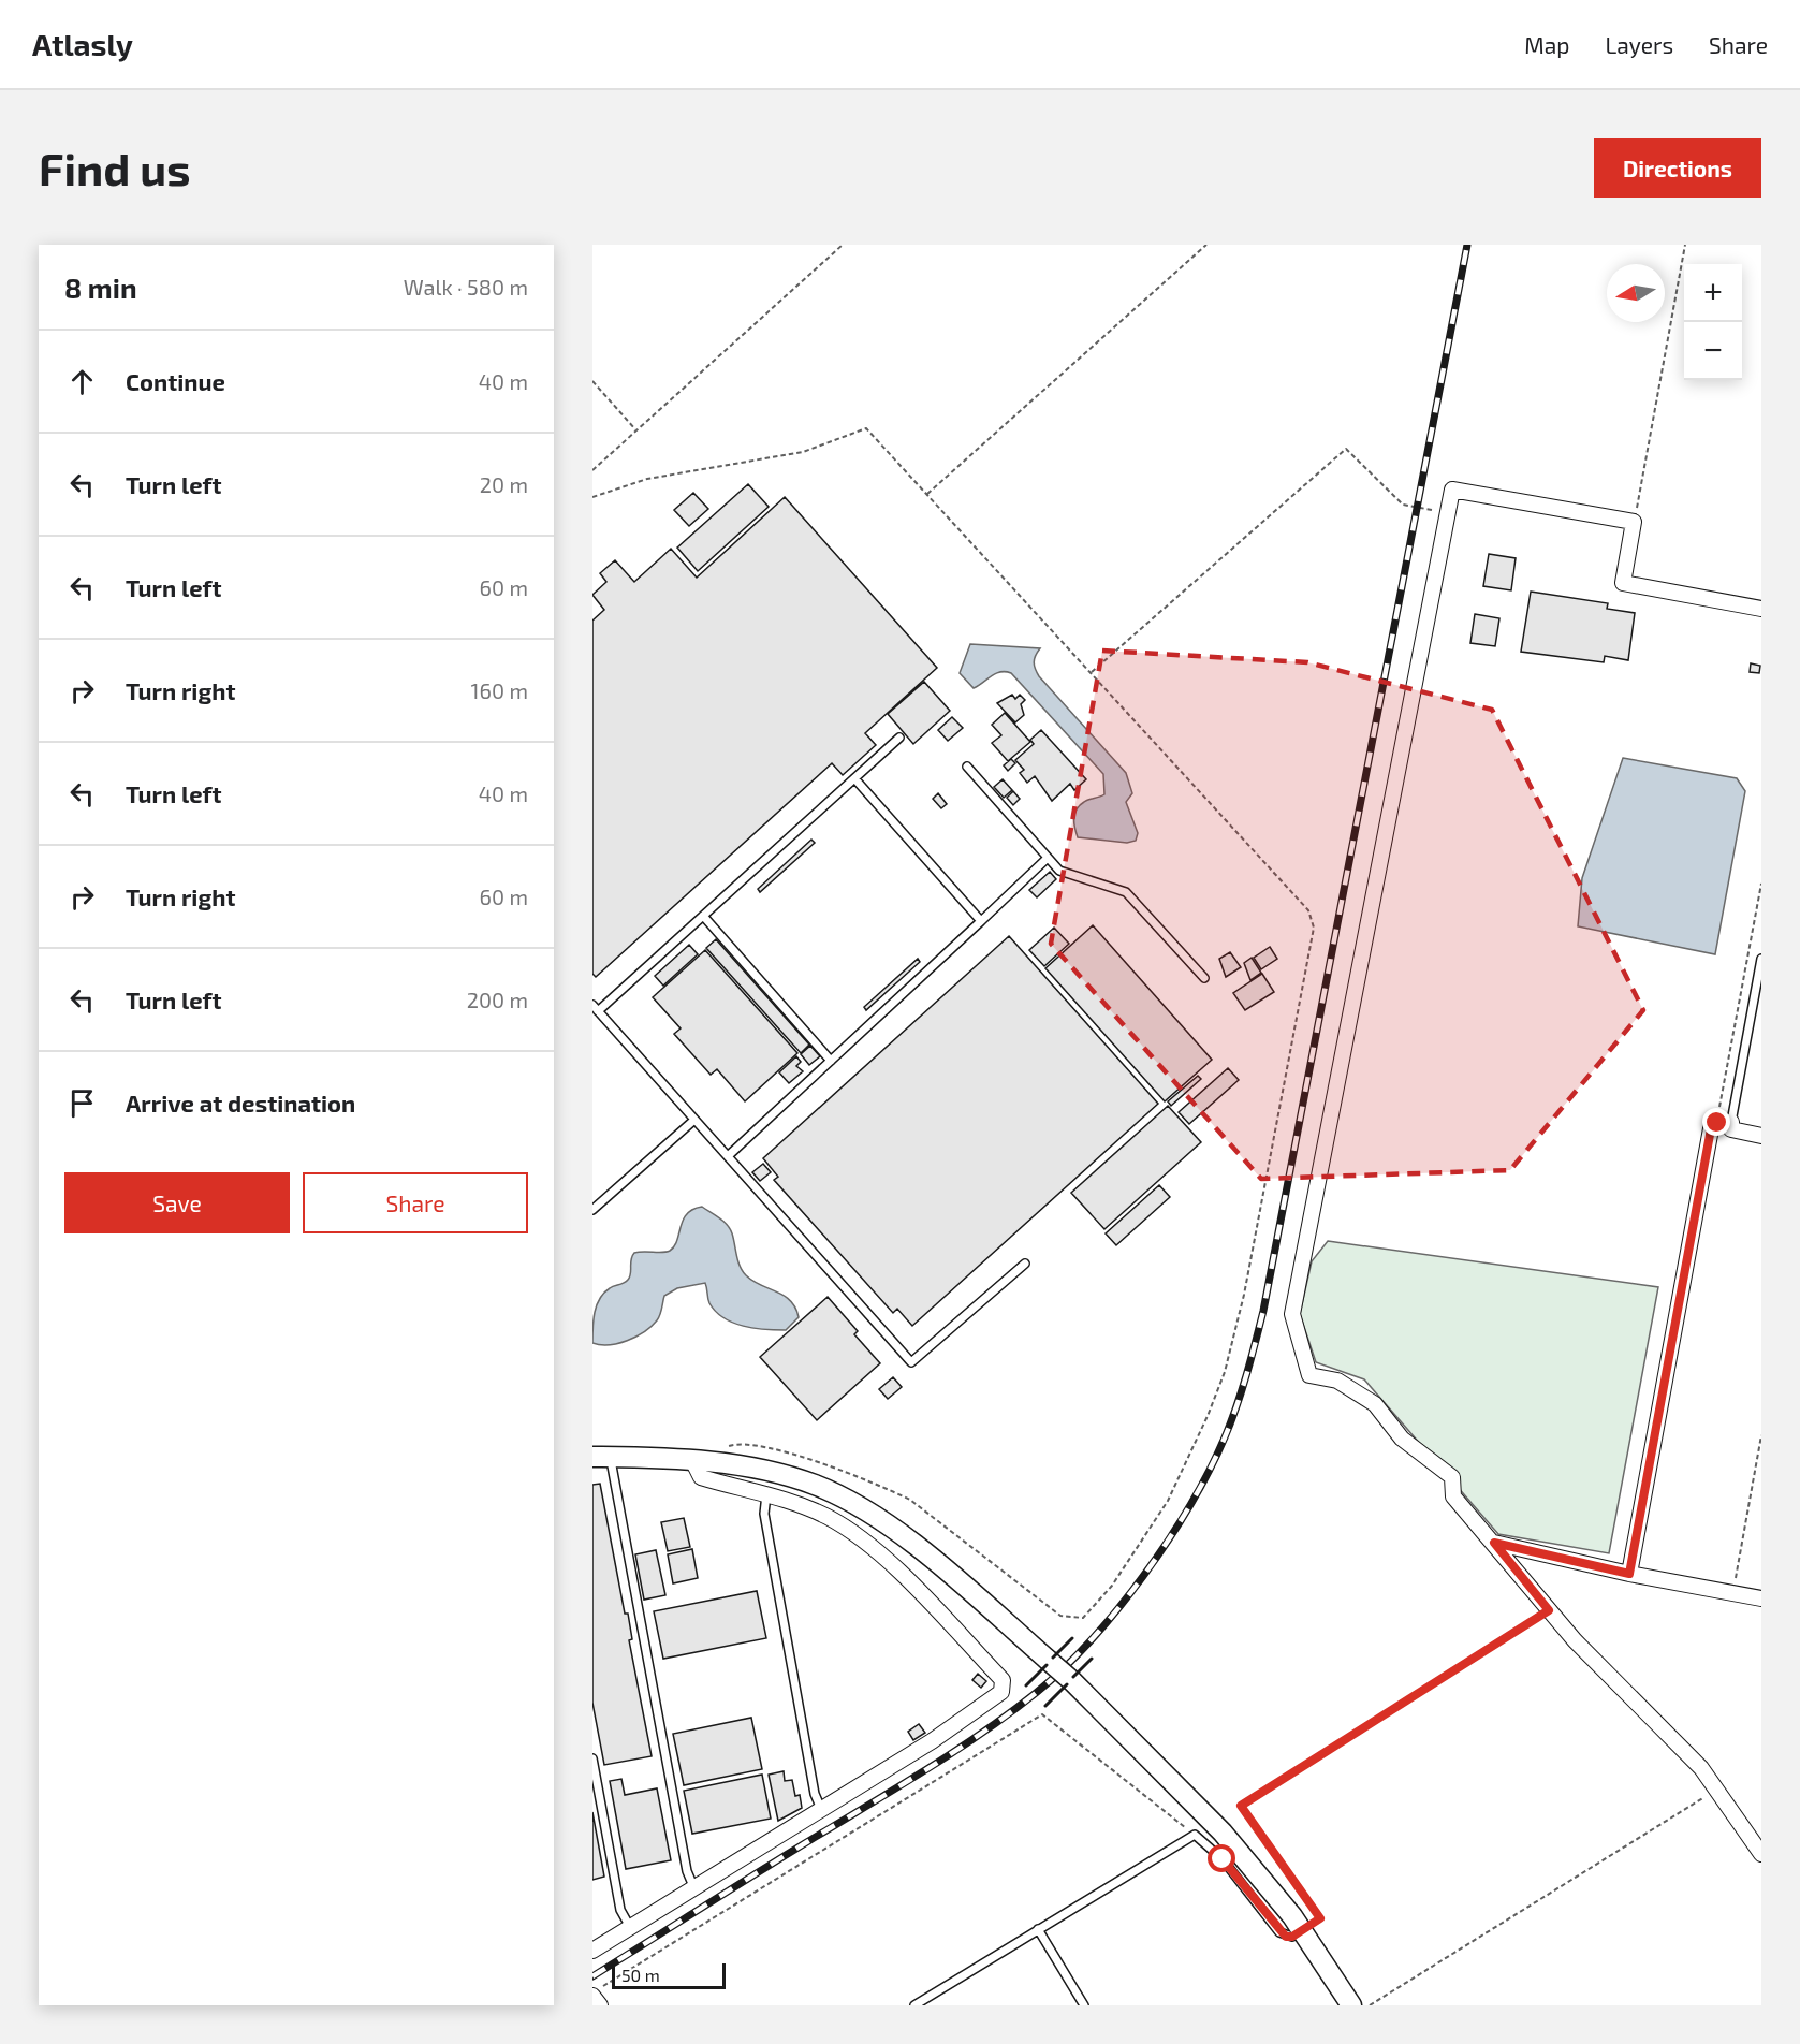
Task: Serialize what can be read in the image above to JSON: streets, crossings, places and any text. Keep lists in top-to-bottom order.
{
  "scale_bar": "50 m",
  "north": "left",
  "page": {
    "header": "Atlasly",
    "nav": ["Map", "Layers", "Share"],
    "buttons": [
      "Directions",
      ["Save", "Share"]
    ],
    "title": "Find us",
    "heading": ["8 min", "Walk · 580 m"],
    "map_buttons": ["+", "−"],
    "list": [
      ["Continue", "40 m"],
      ["Turn left", "20 m"],
      ["Turn left", "60 m"],
      ["Turn right", "160 m"],
      ["Turn left", "40 m"],
      ["Turn right", "60 m"],
      ["Turn left", "200 m"],
      "Arrive at destination"
    ],
    "scale": "50 m"
  }
}
